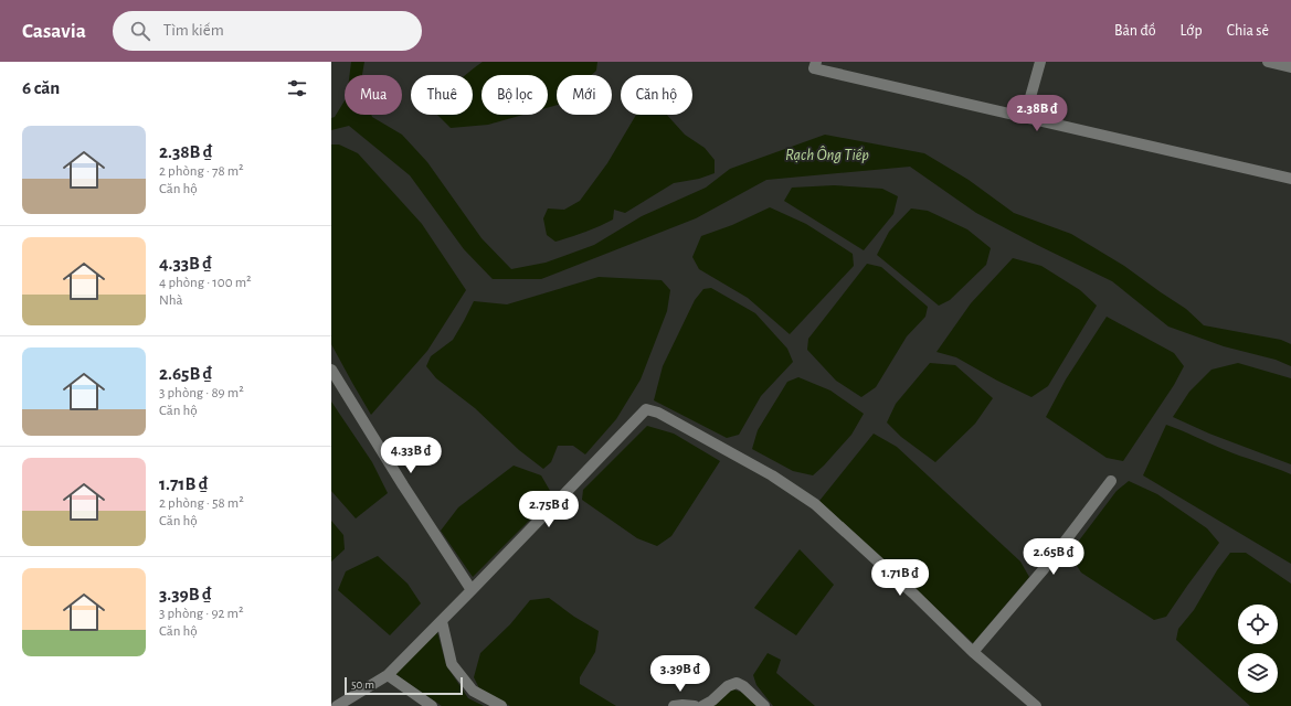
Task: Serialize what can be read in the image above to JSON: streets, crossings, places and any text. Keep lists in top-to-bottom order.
{
  "water": ["Rạch Ông Tiếp"],
  "scale_bar": "50 m",
  "page": {
    "header": "Casavia",
    "search": "Tìm kiếm",
    "nav": ["Bản đồ", "Lớp", "Chia sẻ"],
    "heading": "6 căn",
    "chip": [
      "Mua",
      "Thuê",
      "Bộ lọc",
      "Mới",
      "Căn hộ"
    ],
    "price": [
      "2.38B ₫",
      "4.33B ₫",
      "2.75B ₫",
      "2.65B ₫",
      "1.71B ₫",
      "3.39B ₫"
    ],
    "list": [
      {
        "name": "2.38B ₫",
        "note": "2 phòng · 78 m² · Căn hộ"
      },
      {
        "name": "4.33B ₫",
        "note": "4 phòng · 100 m² · Nhà"
      },
      {
        "name": "2.65B ₫",
        "note": "3 phòng · 89 m² · Căn hộ"
      },
      {
        "name": "1.71B ₫",
        "note": "2 phòng · 58 m² · Căn hộ"
      },
      {
        "name": "3.39B ₫",
        "note": "3 phòng · 92 m² · Căn hộ"
      }
    ],
    "scale": "50 m"
  }
}
